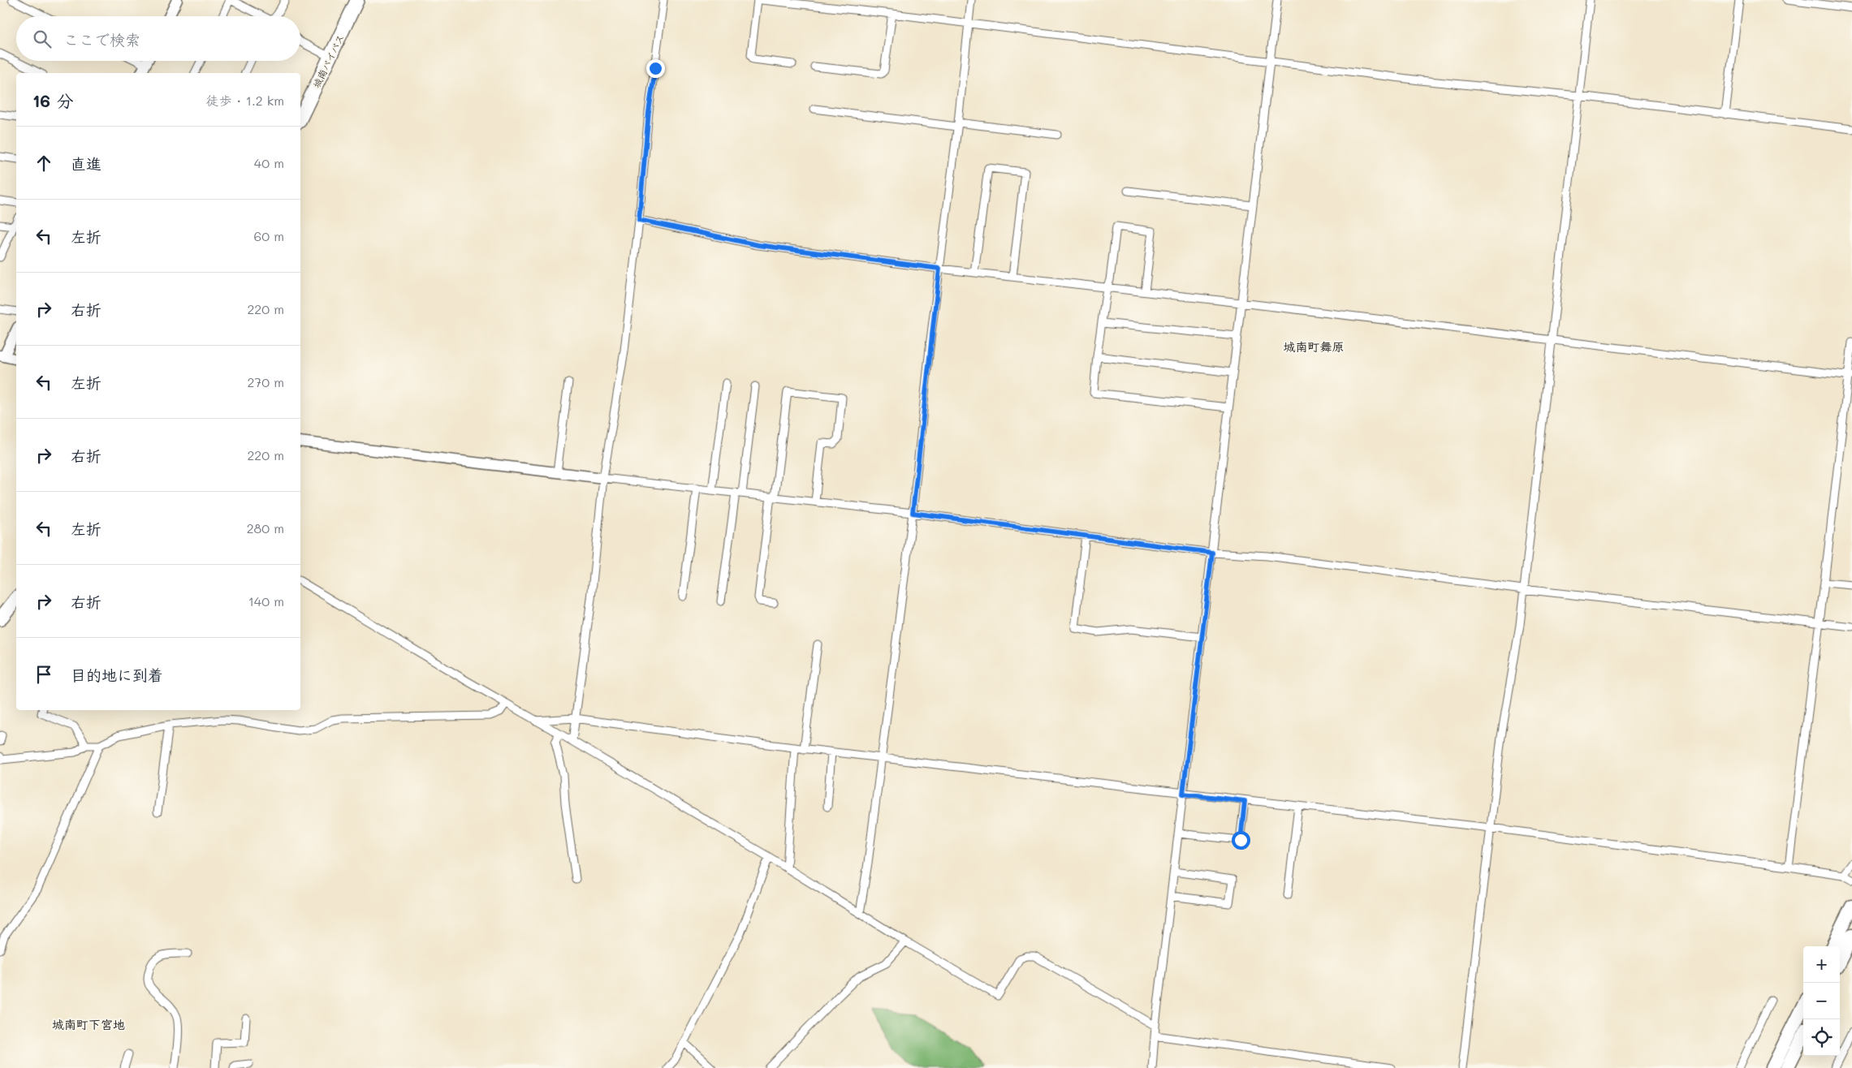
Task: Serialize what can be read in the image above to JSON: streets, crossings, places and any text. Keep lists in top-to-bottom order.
{
  "streets": {
    "highway": ["城南バイパス"]
  },
  "districts": ["城南町舞原", "城南町下宮地"],
  "page": {
    "search": "ここで検索",
    "heading": ["16 分", "徒歩 · 1.2 km"],
    "list": [
      ["直進", "40 m"],
      ["左折", "60 m"],
      ["右折", "220 m"],
      ["左折", "270 m"],
      ["右折", "220 m"],
      ["左折", "280 m"],
      ["右折", "140 m"],
      "目的地に到着"
    ],
    "map_buttons": ["+", "−"]
  }
}
